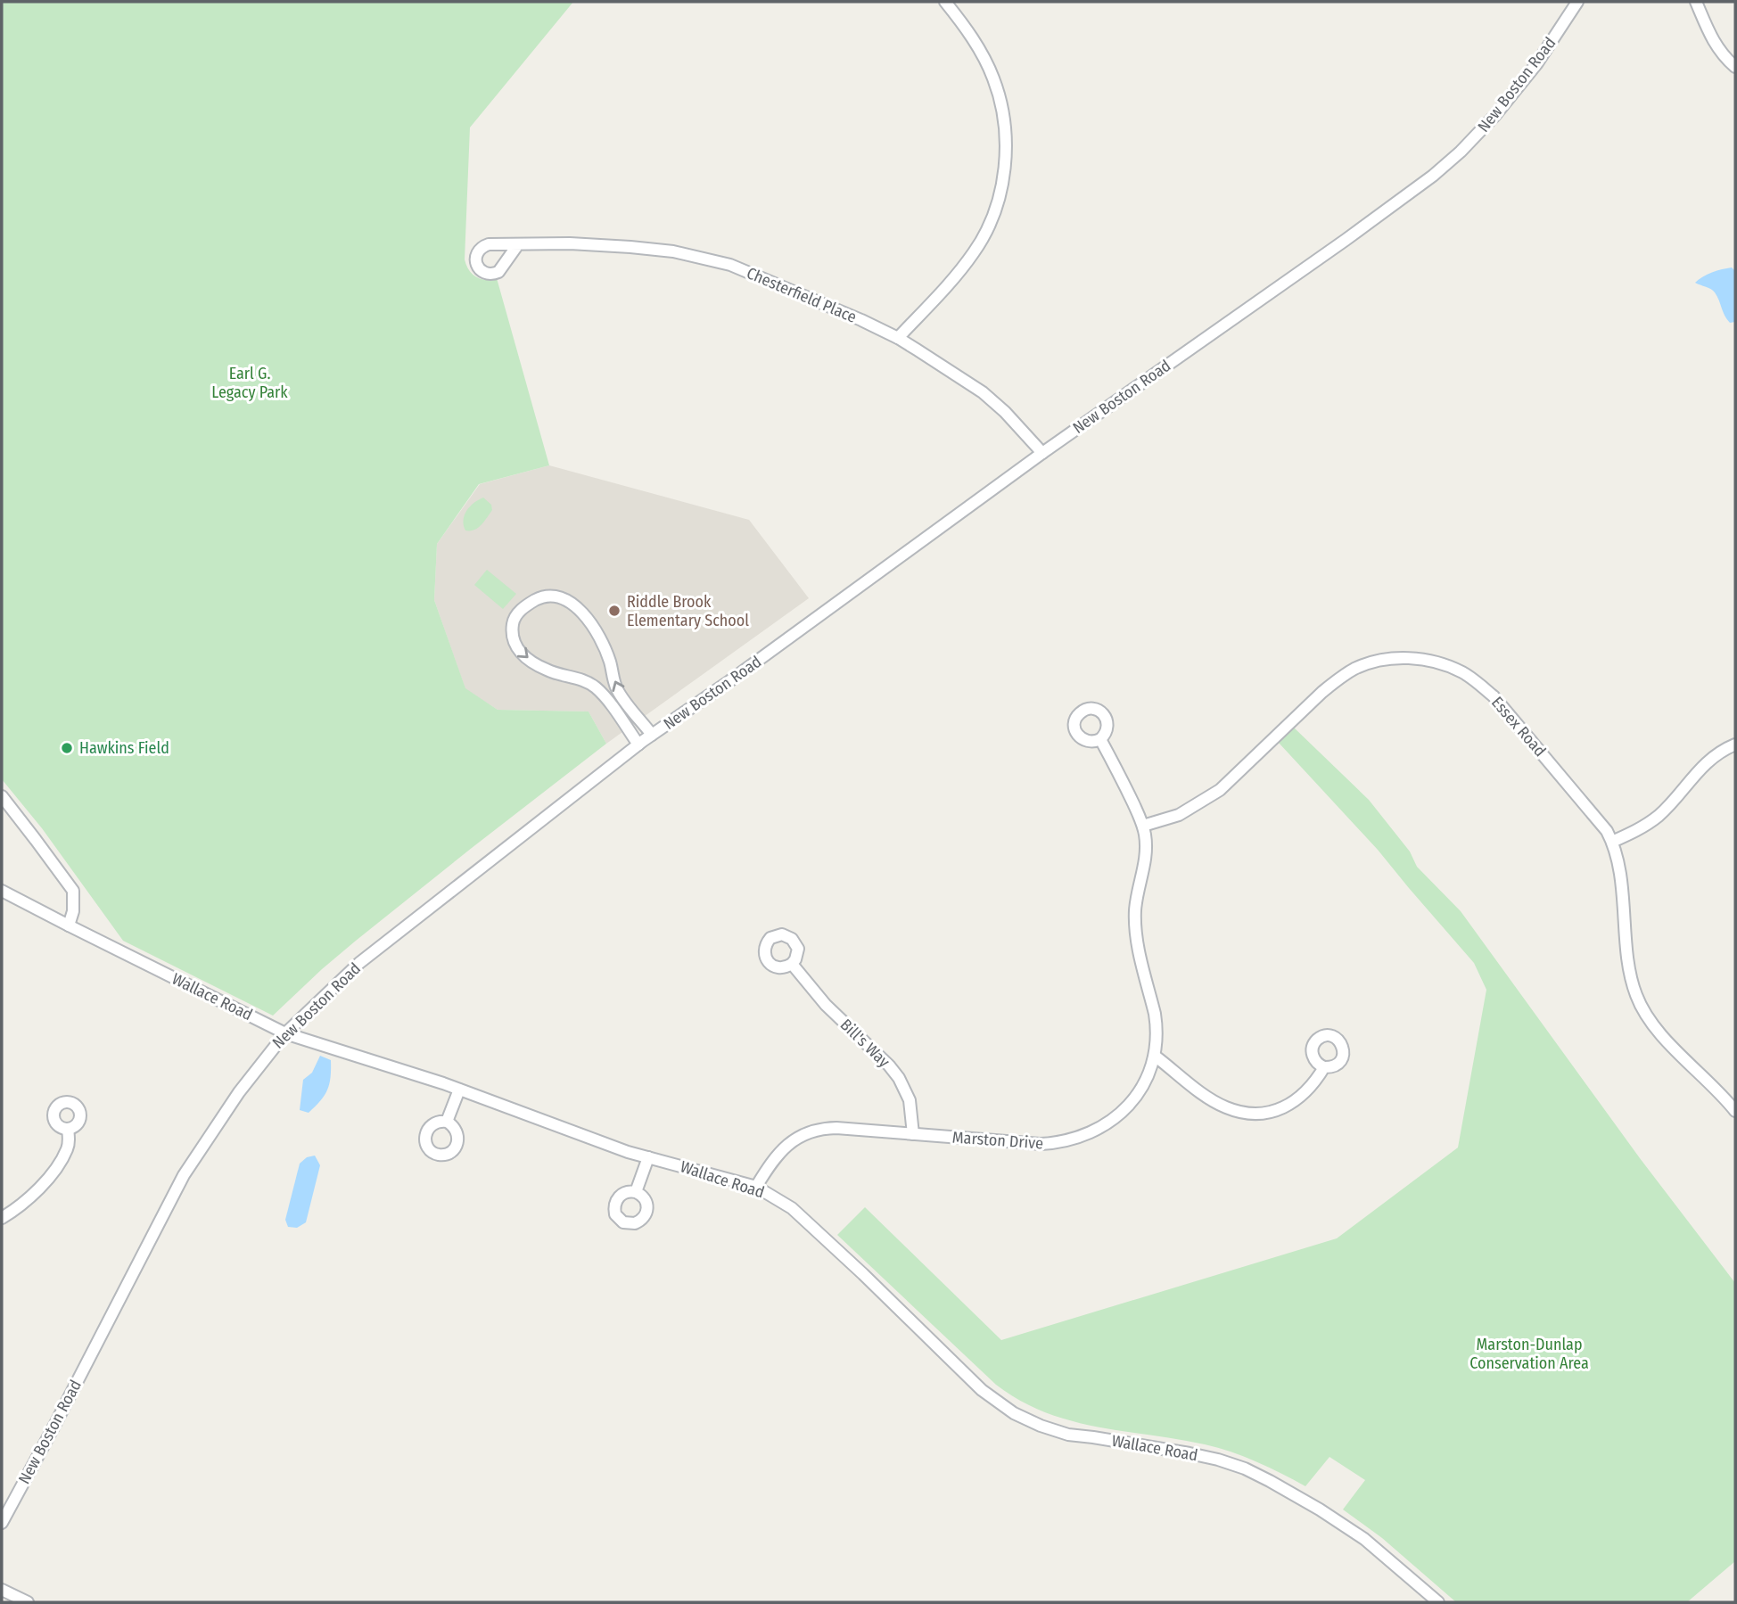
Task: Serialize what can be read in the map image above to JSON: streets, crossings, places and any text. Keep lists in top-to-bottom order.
{
  "streets": {
    "street": [
      "New Boston Road",
      "Chesterfield Place",
      "Essex Road",
      "Wallace Road",
      "Bill's Way",
      "Marston Drive"
    ]
  },
  "crossings": [
    ["New Boston Road", "Chesterfield Place"],
    ["New Boston Road", "Wallace Road"],
    ["Essex Road", "Marston Drive"],
    ["Wallace Road", "Marston Drive"],
    ["Bill's Way", "Marston Drive"]
  ],
  "parks": ["Earl G. Legacy Park", "Marston-Dunlap Conservation Area"],
  "places": ["Riddle Brook Elementary School", "Hawkins Field"]
}
